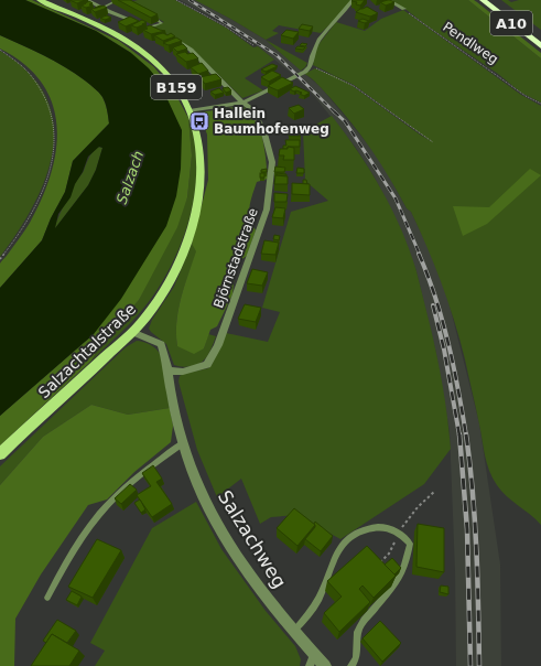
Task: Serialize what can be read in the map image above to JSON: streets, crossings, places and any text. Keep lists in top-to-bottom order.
{
  "streets": {
    "highway": ["A10"],
    "main road": ["B159", "Salzachtalstraße"],
    "street": ["Björnstadstraße", "Salzachweg"],
    "path": ["Pendlweg"]
  },
  "crossings": [
    ["Björnstadstraße", "Salzachweg"],
    ["Salzachtalstraße", "Salzachweg"]
  ],
  "water": ["Salzach"],
  "places": {
    "bus stop": ["Hallein Baumhofenweg"]
  }
}
